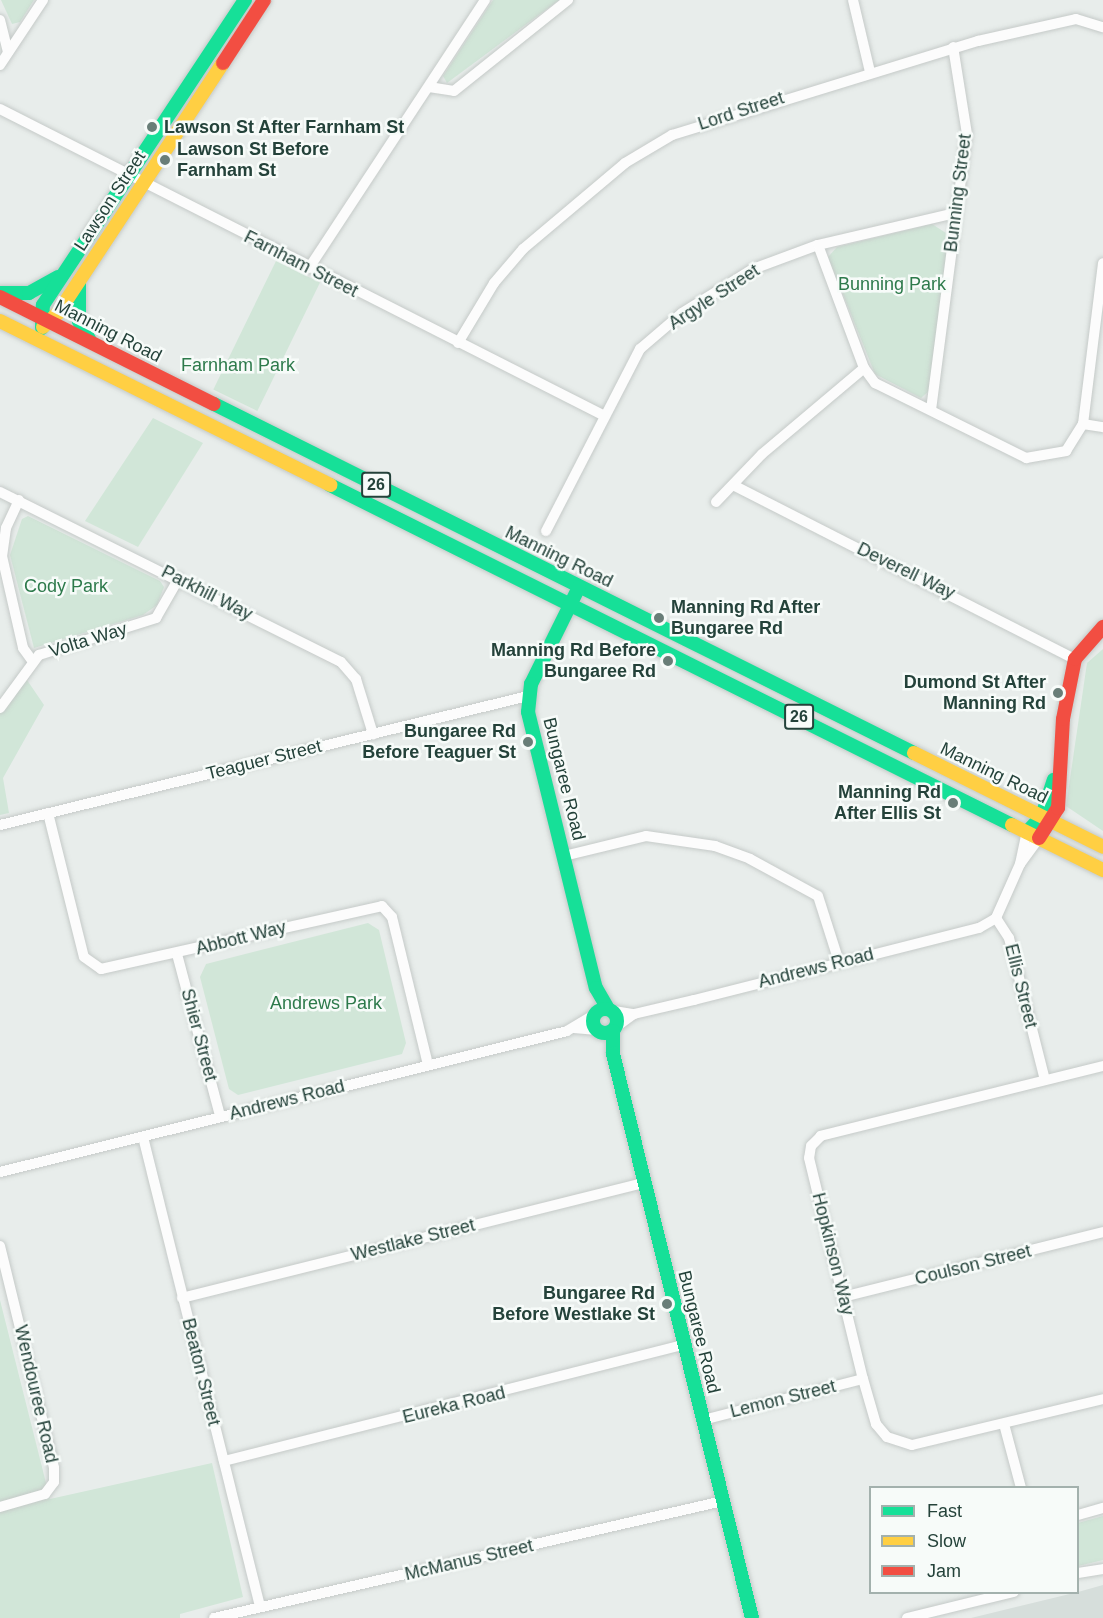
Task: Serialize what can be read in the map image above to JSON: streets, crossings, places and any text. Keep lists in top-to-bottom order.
{
  "streets": {
    "main road": [
      "Lawson Street",
      "Manning Road",
      "26",
      "Bungaree Road"
    ],
    "street": [
      "Lord Street",
      "Bunning Street",
      "Farnham Street",
      "Argyle Street",
      "Deverell Way",
      "Parkhill Way",
      "Volta Way",
      "Teaguer Street",
      "Abbott Way",
      "Andrews Road",
      "Ellis Street",
      "Shier Street",
      "Westlake Street",
      "Hopkinson Way",
      "Coulson Street",
      "Beaton Street",
      "Wendouree Road",
      "Lemon Street",
      "Eureka Road",
      "McManus Street"
    ]
  },
  "crossings": [
    ["Lord Street", "Bunning Street"],
    ["Lord Street", "Farnham Street"],
    ["Bunning Street", "Argyle Street"],
    ["Lawson Street", "Farnham Street"],
    ["Lawson Street", "Manning Road"],
    ["Farnham Street", "Argyle Street"],
    ["Manning Road", "Bungaree Road"],
    ["Parkhill Way", "Volta Way"],
    ["Parkhill Way", "Teaguer Street"],
    ["Teaguer Street", "Bungaree Road"],
    ["Teaguer Street", "Abbott Way"],
    ["Bungaree Road", "Andrews Road"],
    ["Bungaree Road", "Westlake Street"],
    ["Bungaree Road", "Lemon Street"],
    ["Bungaree Road", "Eureka Road"],
    ["Bungaree Road", "McManus Street"],
    ["Abbott Way", "Andrews Road"],
    ["Abbott Way", "Shier Street"],
    ["Andrews Road", "Ellis Street"],
    ["Andrews Road", "Shier Street"],
    ["Andrews Road", "Beaton Street"],
    ["Ellis Street", "Hopkinson Way"],
    ["Westlake Street", "Beaton Street"],
    ["Hopkinson Way", "Coulson Street"],
    ["Hopkinson Way", "Lemon Street"],
    ["Beaton Street", "Eureka Road"],
    ["Beaton Street", "McManus Street"]
  ],
  "parks": [
    "Bunning Park",
    "Farnham Park",
    "Cody Park",
    "Andrews Park"
  ],
  "places": [
    "Lawson St After Farnham St",
    "Lawson St Before Farnham St",
    "Manning Rd After Bungaree Rd",
    "Manning Rd Before Bungaree Rd",
    "Dumond St After Manning Rd",
    "Bungaree Rd Before Teaguer St",
    "Manning Rd After Ellis St",
    "Bungaree Rd Before Westlake St"
  ],
  "legend": ["Fast", "Slow", "Jam"]
}
